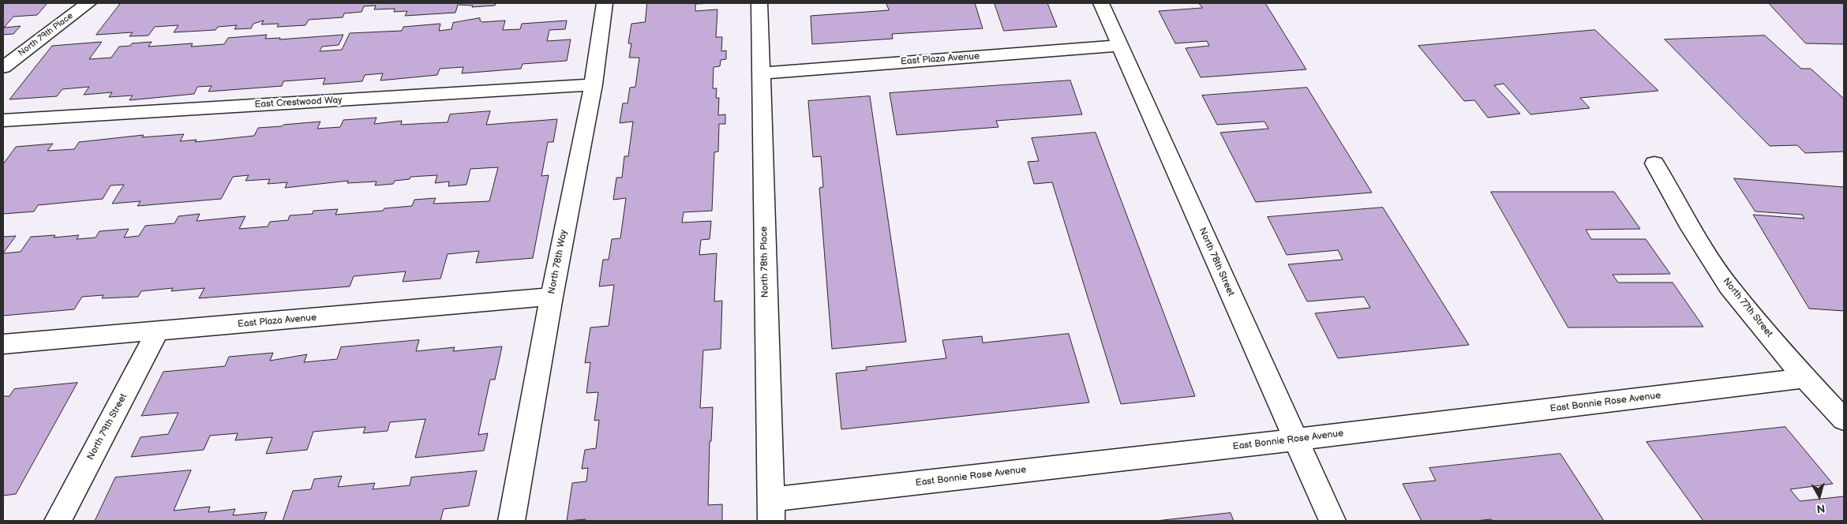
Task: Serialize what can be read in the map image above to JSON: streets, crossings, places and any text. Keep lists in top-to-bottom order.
{
  "streets": {
    "street": [
      "North 79th Place",
      "East Plaza Avenue",
      "East Crestwood Way",
      "North 78th Way",
      "North 78th Place",
      "North 78th Street",
      "North 77th Street",
      "East Bonnie Rose Avenue",
      "North 79th Street"
    ]
  },
  "crossings": [
    ["East Plaza Avenue", "North 78th Way"],
    ["East Plaza Avenue", "North 78th Place"],
    ["East Plaza Avenue", "North 78th Street"],
    ["East Plaza Avenue", "North 79th Street"],
    ["East Crestwood Way", "North 78th Way"],
    ["North 78th Place", "East Bonnie Rose Avenue"],
    ["North 78th Street", "East Bonnie Rose Avenue"],
    ["North 77th Street", "East Bonnie Rose Avenue"]
  ],
  "north": "bottom"
}
